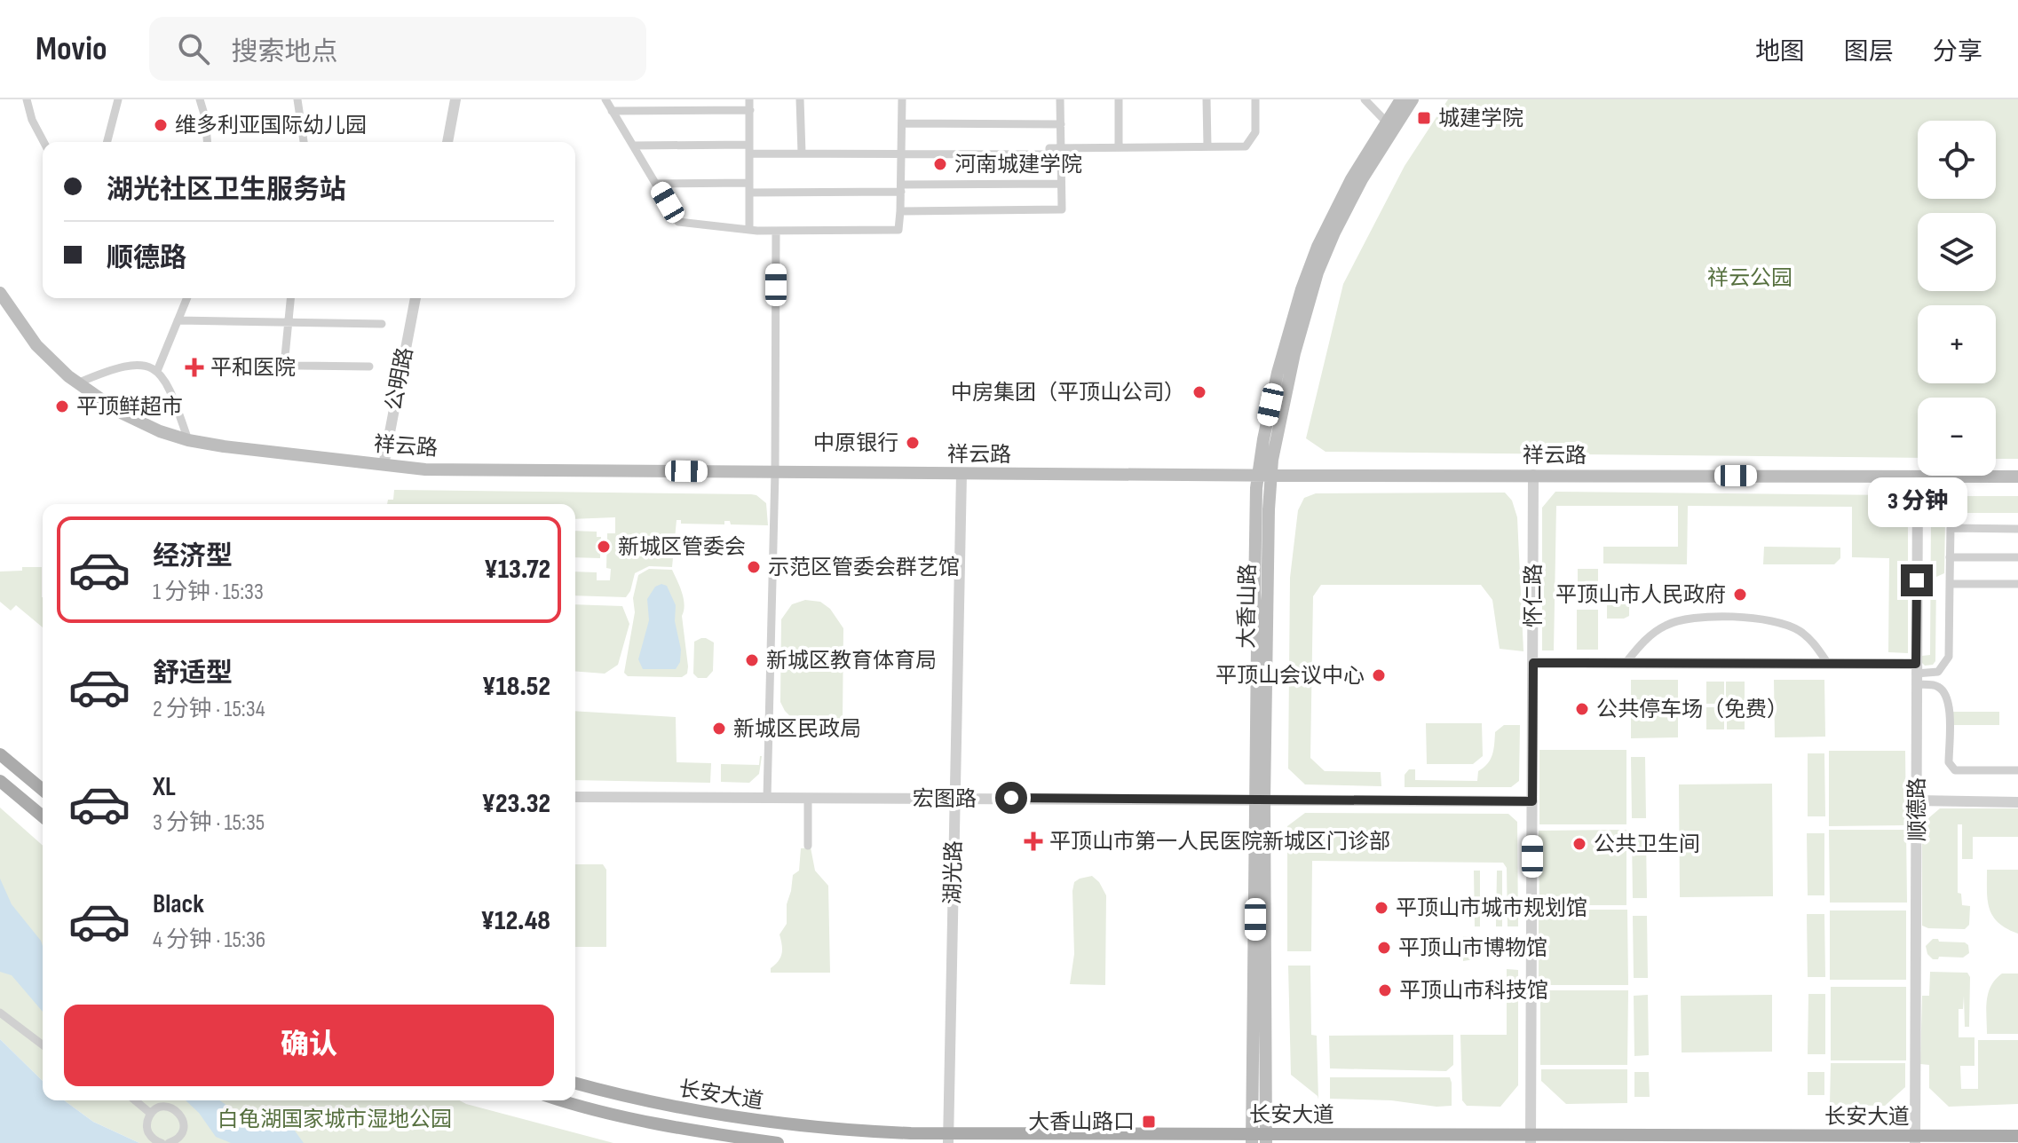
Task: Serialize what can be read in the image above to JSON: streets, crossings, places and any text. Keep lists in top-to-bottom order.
{
  "streets": {
    "main road": ["祥云路", "大香山路", "长安大道"],
    "street": [
      "公明路",
      "怀仁路",
      "宏图路",
      "顺德路",
      "湖光路"
    ]
  },
  "crossings": [
    ["公明路", "祥云路"],
    ["祥云路", "怀仁路"],
    ["祥云路", "大香山路"],
    ["祥云路", "顺德路"],
    ["祥云路", "湖光路"],
    ["怀仁路", "宏图路"],
    ["怀仁路", "长安大道"],
    ["大香山路", "宏图路"],
    ["大香山路", "长安大道"],
    ["宏图路", "湖光路"],
    ["顺德路", "长安大道"],
    ["湖光路", "长安大道"]
  ],
  "parks": ["祥云公园", "白龟湖国家城市湿地公园"],
  "places": {
    "transit": ["城建学院", "大香山路口"],
    "other": [
      "维多利亚国际幼儿园",
      "河南城建学院",
      "中房集团（平顶山公司）",
      "平顶鲜超市",
      "中原银行",
      "新城区管委会",
      "示范区管委会群艺馆",
      "平顶山市人民政府",
      "新城区教育体育局",
      "平顶山会议中心",
      "公共停车场（免费）",
      "新城区民政局",
      "公共卫生间",
      "平顶山市城市规划馆",
      "平顶山市博物馆",
      "平顶山市科技馆"
    ],
    "health": ["平和医院", "平顶山市第一人民医院新城区门诊部"]
  },
  "page": {
    "header": "Movio",
    "search": "搜索地点",
    "nav": ["地图", "图层", "分享"],
    "map_buttons": ["+", "−"],
    "banner": ["湖光社区卫生服务站", "顺德路"],
    "bubble": "3 分钟",
    "list": [
      {
        "name": "经济型",
        "note": "1 分钟 · 15:33",
        "value": "¥13.72"
      },
      {
        "name": "舒适型",
        "note": "2 分钟 · 15:34",
        "value": "¥18.52"
      },
      {
        "name": "XL",
        "note": "3 分钟 · 15:35",
        "value": "¥23.32"
      },
      {
        "name": "Black",
        "note": "4 分钟 · 15:36",
        "value": "¥12.48"
      }
    ],
    "buttons": "确认"
  }
}
